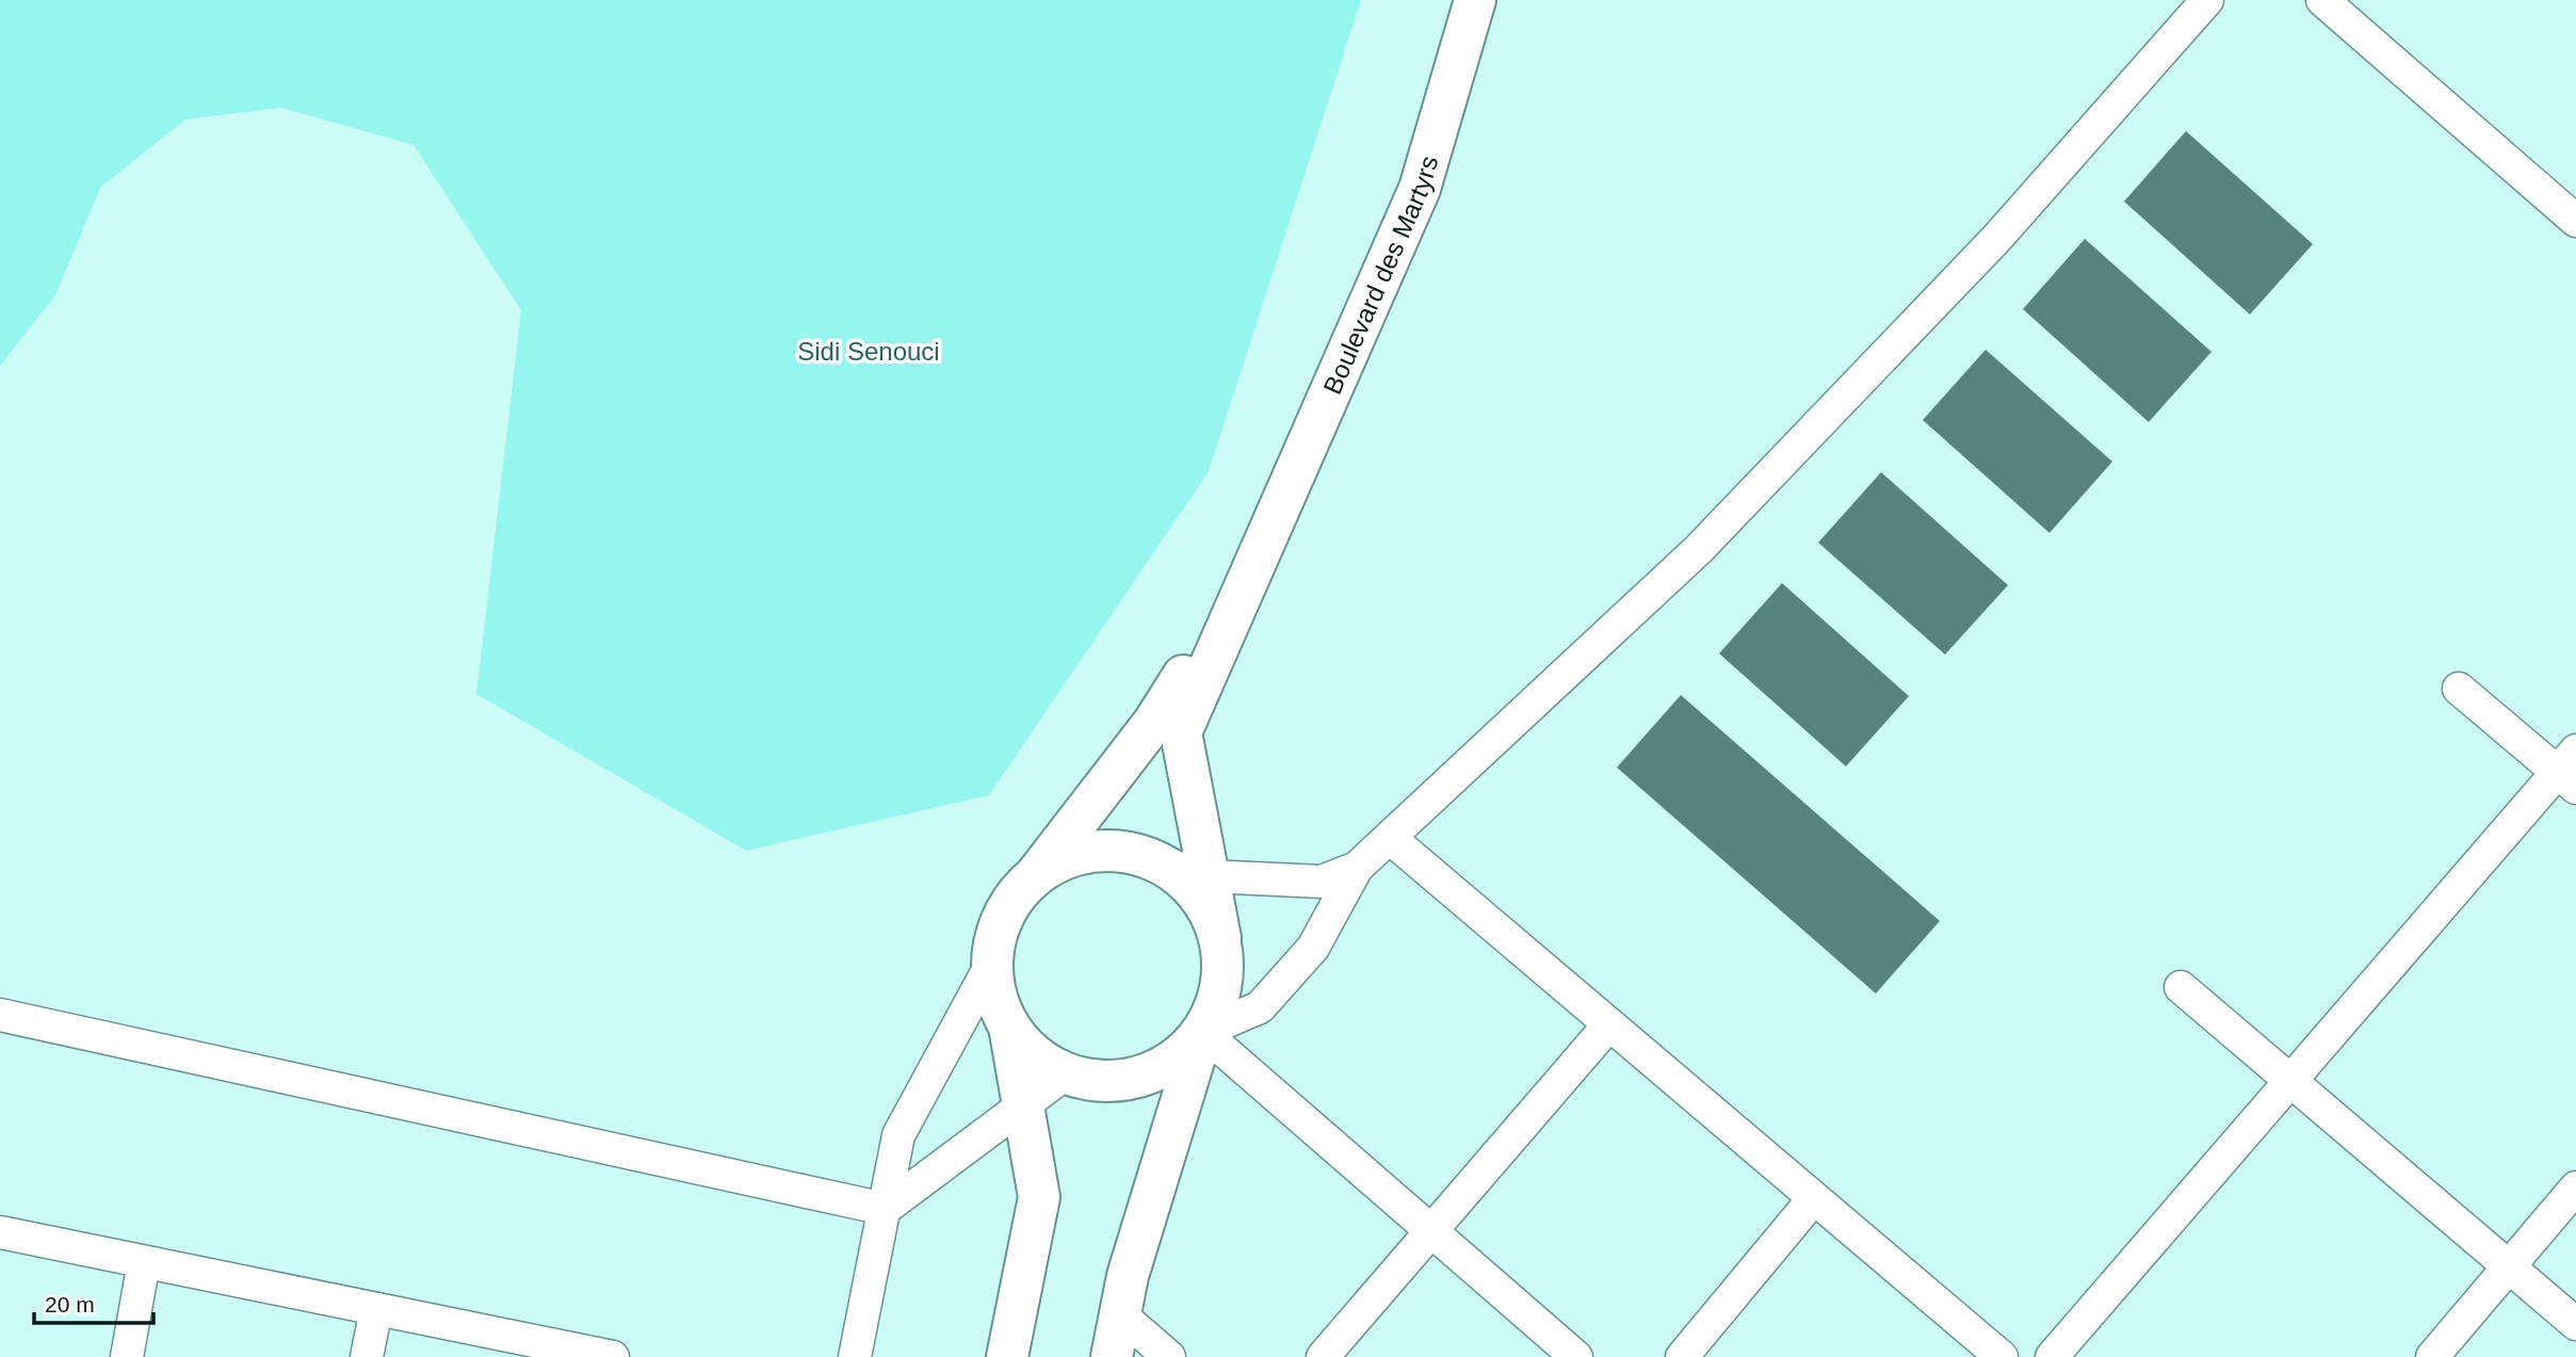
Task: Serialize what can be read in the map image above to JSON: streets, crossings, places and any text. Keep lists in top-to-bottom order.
{
  "streets": {
    "main road": ["Boulevard des Martyrs"]
  },
  "parks": ["Sidi Senouci"],
  "scale_bar": "20 m"
}
